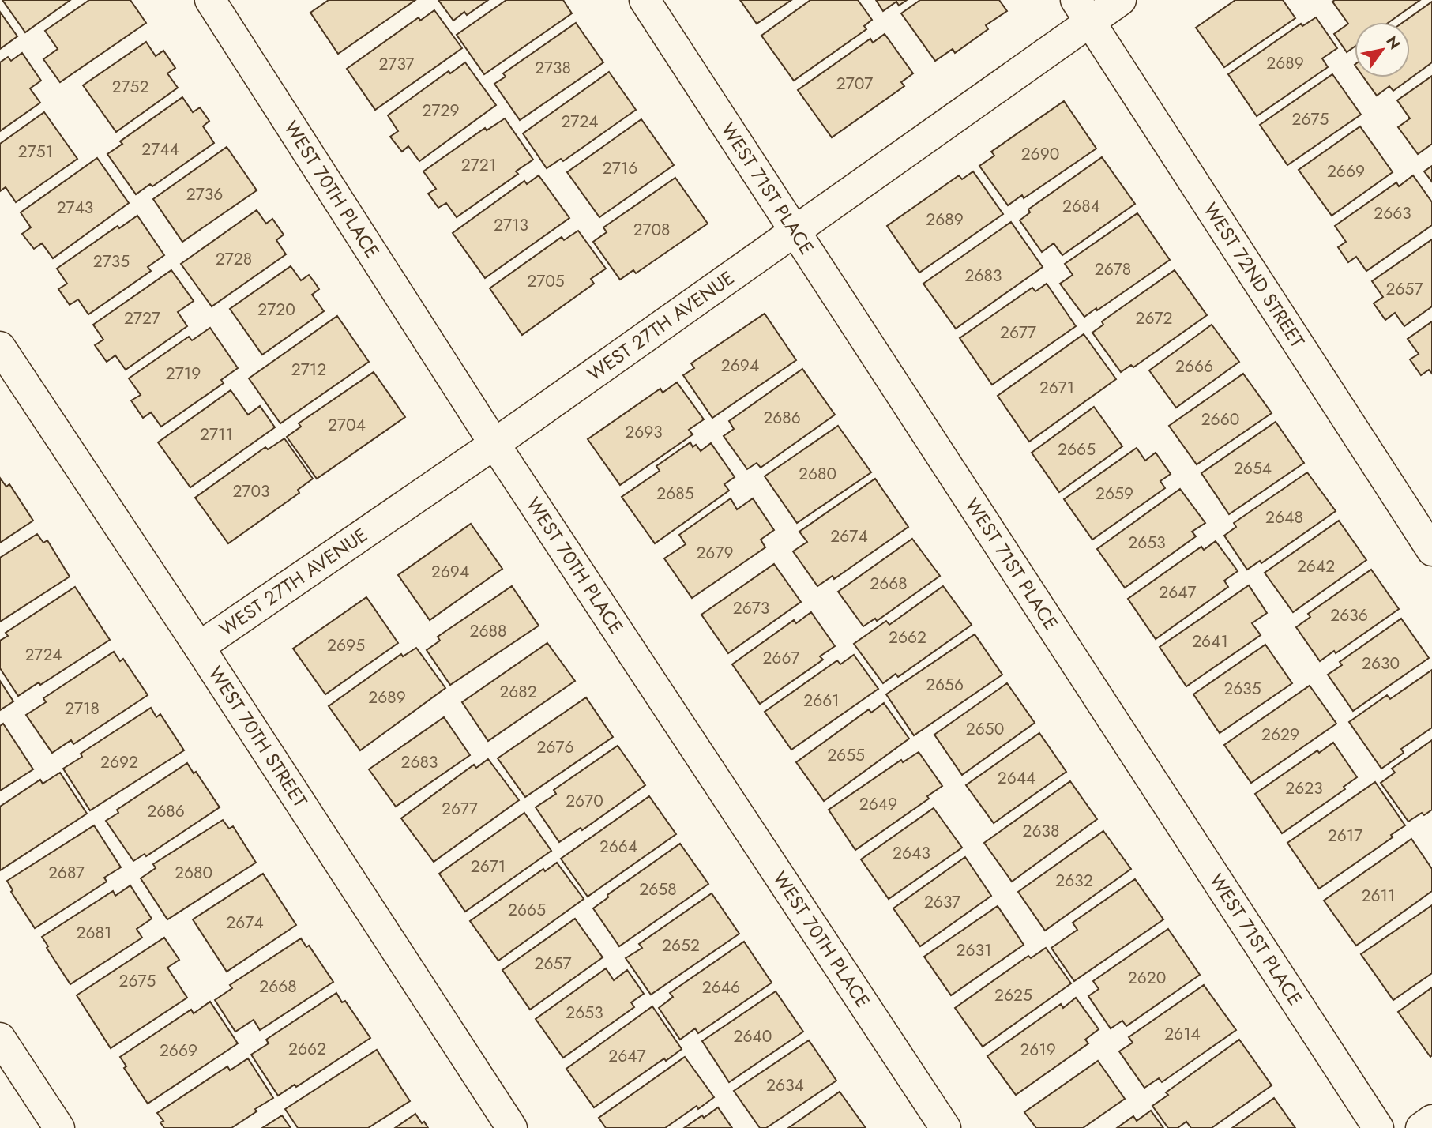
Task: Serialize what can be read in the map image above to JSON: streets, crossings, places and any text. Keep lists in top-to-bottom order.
{
  "streets": {
    "street": [
      "WEST 71ST PLACE",
      "WEST 70TH PLACE",
      "WEST 72ND STREET",
      "WEST 27TH AVENUE",
      "WEST 70TH STREET"
    ]
  },
  "crossings": [
    ["WEST 71ST PLACE", "WEST 27TH AVENUE"],
    ["WEST 70TH PLACE", "WEST 27TH AVENUE"],
    ["WEST 72ND STREET", "WEST 27TH AVENUE"],
    ["WEST 27TH AVENUE", "WEST 70TH STREET"]
  ],
  "house_numbers": [
    "2689",
    "2737",
    "2738",
    "2707",
    "2752",
    "2729",
    "2675",
    "2724",
    "2744",
    "2751",
    "2690",
    "2721",
    "2716",
    "2669",
    "2736",
    "2684",
    "2743",
    "2663",
    "2689",
    "2713",
    "2708",
    "2728",
    "2735",
    "2678",
    "2683",
    "2705",
    "2657",
    "2720",
    "2727",
    "2672",
    "2677",
    "2694",
    "2666",
    "2712",
    "2719",
    "2671",
    "2686",
    "2660",
    "2704",
    "2693",
    "2711",
    "2665",
    "2654",
    "2680",
    "2703",
    "2685",
    "2659",
    "2648",
    "2674",
    "2653",
    "2679",
    "2642",
    "2694",
    "2668",
    "2647",
    "2673",
    "2636",
    "2688",
    "2662",
    "2641",
    "2695",
    "2724",
    "2667",
    "2630",
    "2656",
    "2635",
    "2682",
    "2689",
    "2661",
    "2718",
    "2650",
    "2629",
    "2676",
    "2655",
    "2692",
    "2683",
    "2644",
    "2623",
    "2670",
    "2649",
    "2677",
    "2686",
    "2638",
    "2617",
    "2664",
    "2643",
    "2671",
    "2687",
    "2680",
    "2632",
    "2658",
    "2611",
    "2637",
    "2665",
    "2674",
    "2681",
    "2652",
    "2631",
    "2657",
    "2620",
    "2675",
    "2668",
    "2646",
    "2625",
    "2653",
    "2614",
    "2640",
    "2662",
    "2619",
    "2669",
    "2647",
    "2634"
  ],
  "north": "top right"
}
